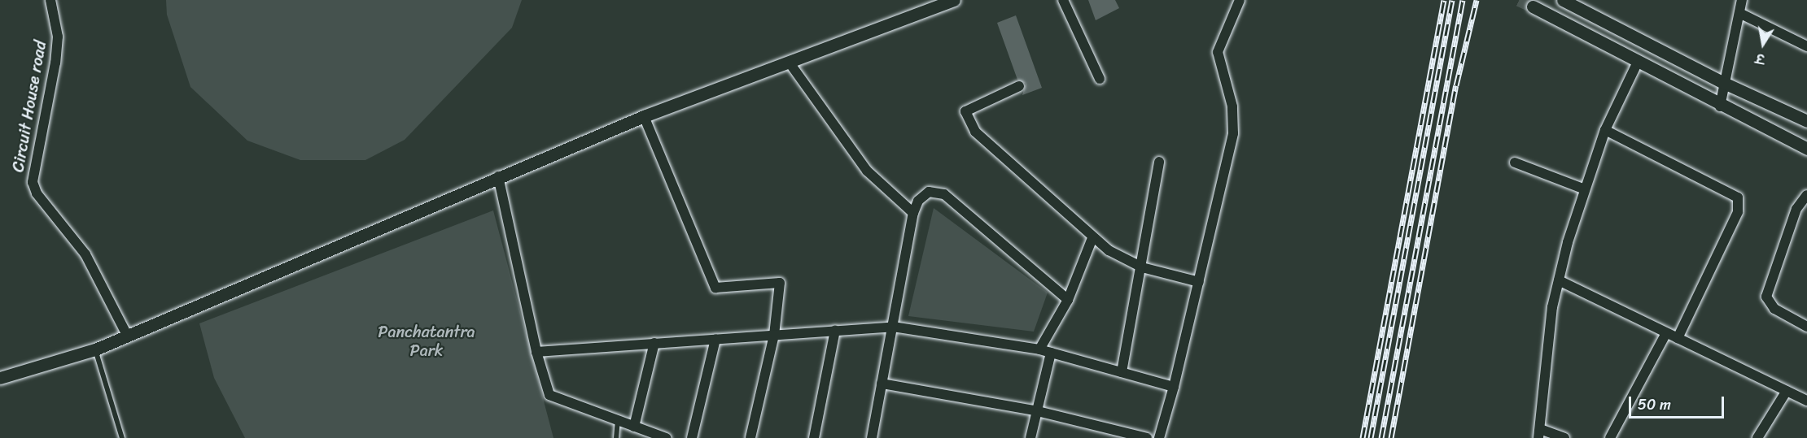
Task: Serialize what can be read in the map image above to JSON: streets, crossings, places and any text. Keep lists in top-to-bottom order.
{
  "streets": {
    "street": ["Circuit House road"]
  },
  "parks": ["Panchatantra Park"],
  "scale_bar": "50 m",
  "north": "bottom"
}
